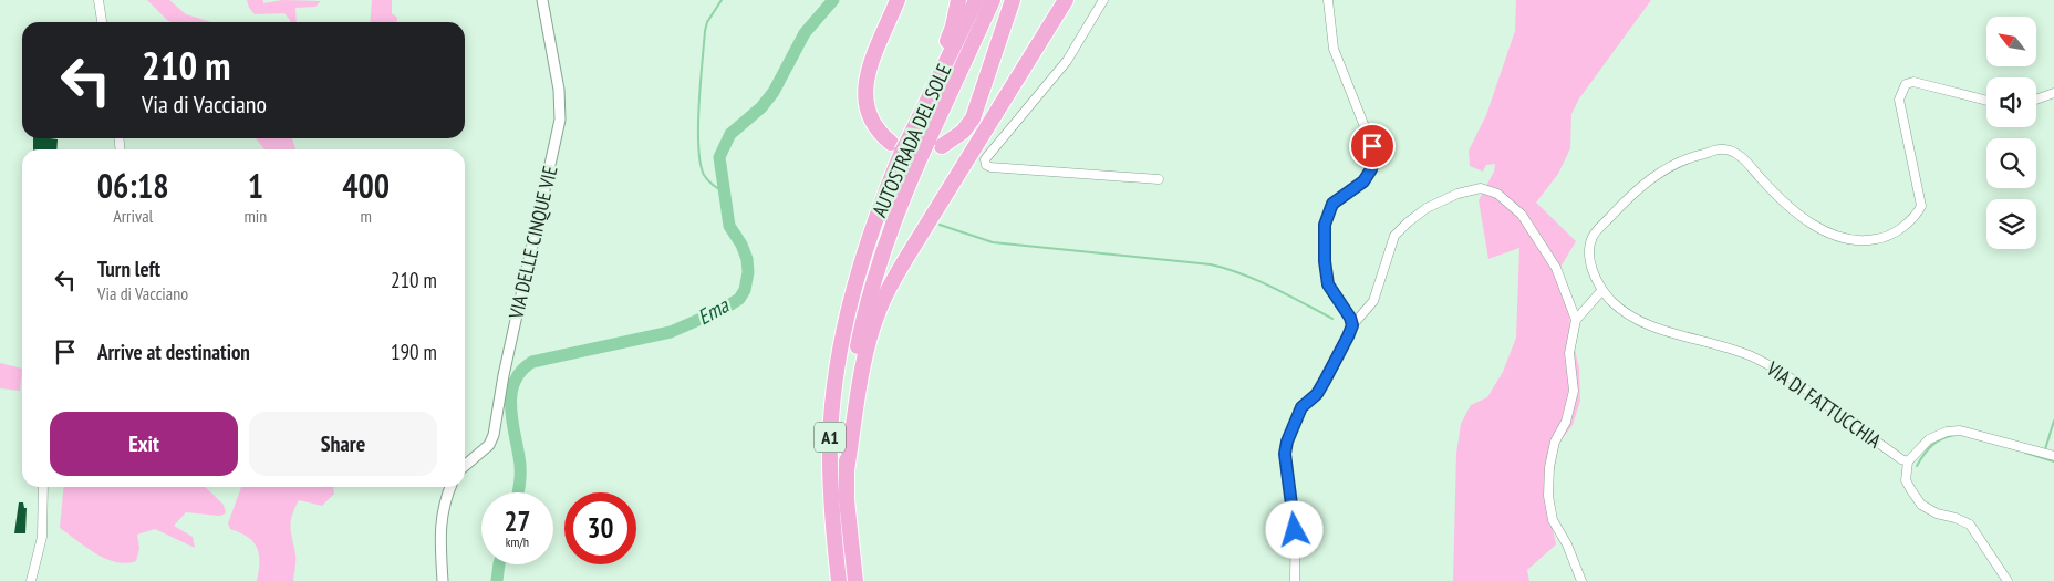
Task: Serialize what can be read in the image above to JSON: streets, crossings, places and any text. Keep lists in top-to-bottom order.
{
  "streets": {
    "highway": ["AUTOSTRADA DEL SOLE", "A1"],
    "street": ["VIA DELLE CINQUE VIE", "VIA DI FATTUCCHIA"]
  },
  "water": ["Ema"],
  "north": "top left",
  "page": {
    "turn": ["210 m", "Via di Vacciano"],
    "eta": [
      "06:18",
      "Arrival",
      "1",
      "min",
      "400",
      "m"
    ],
    "list": [
      {
        "name": "Turn left",
        "note": "Via di Vacciano",
        "value": "210 m"
      },
      {
        "name": "Arrive at destination",
        "value": "190 m"
      }
    ],
    "buttons": ["Exit", "Share"],
    "speed": "27 km/h",
    "limit": "30"
  }
}
